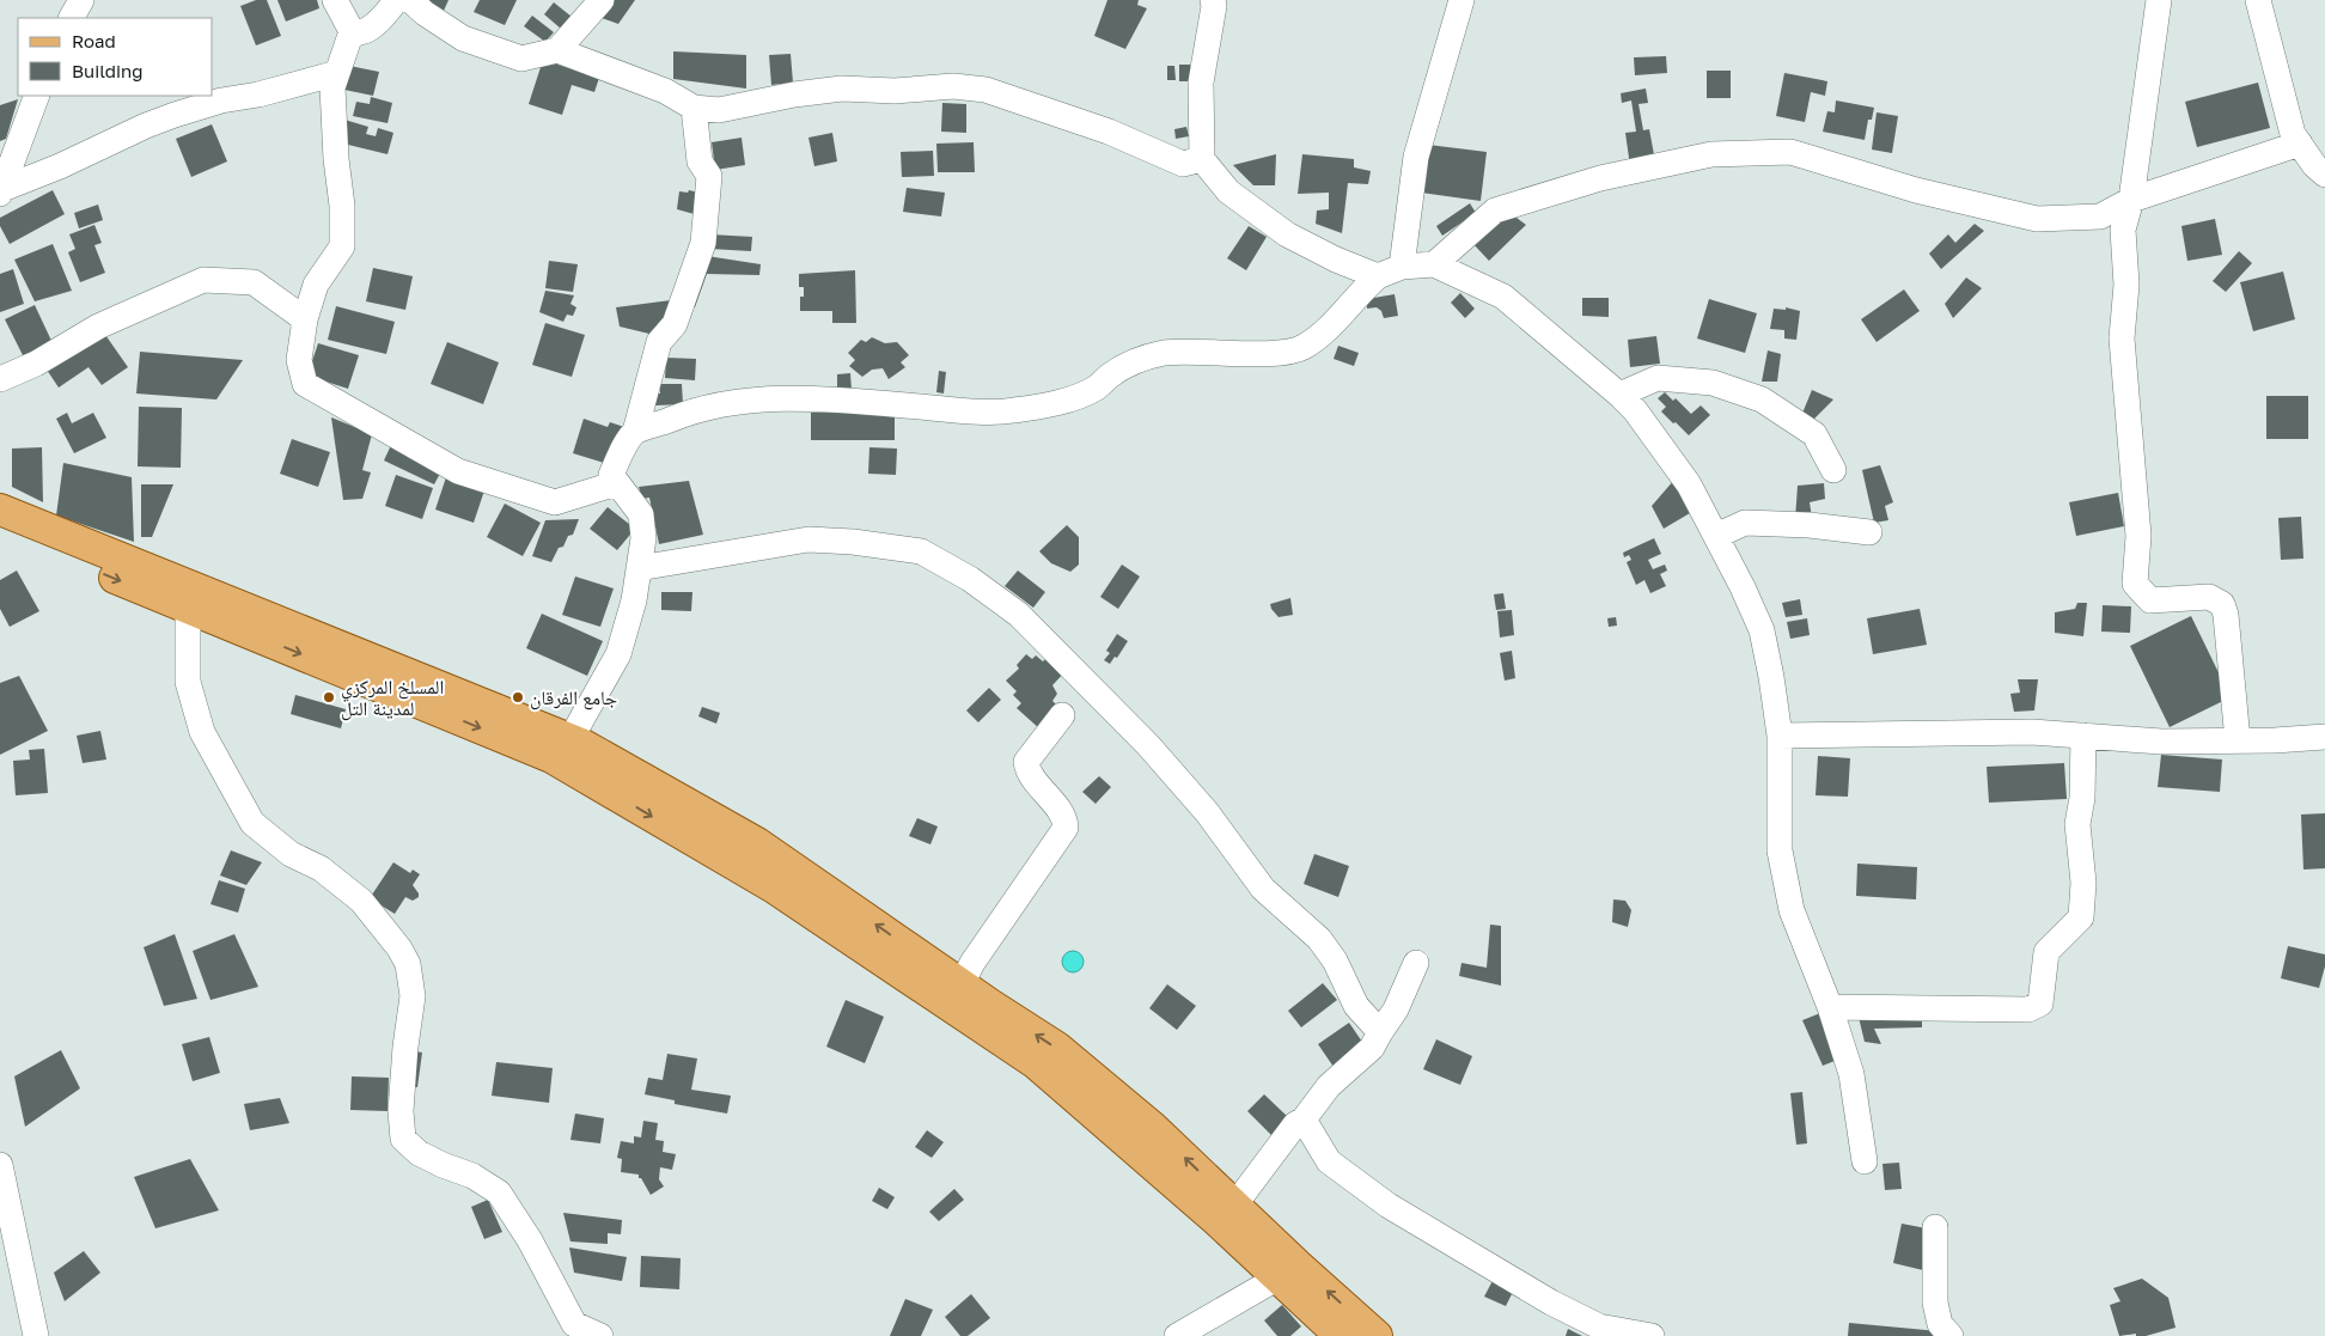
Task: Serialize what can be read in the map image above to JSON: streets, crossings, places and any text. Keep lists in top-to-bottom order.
{
  "places": ["المسلخ المركزي لمدينة التل", "جامع الفرقان"],
  "legend": ["Road", "Building"]
}
